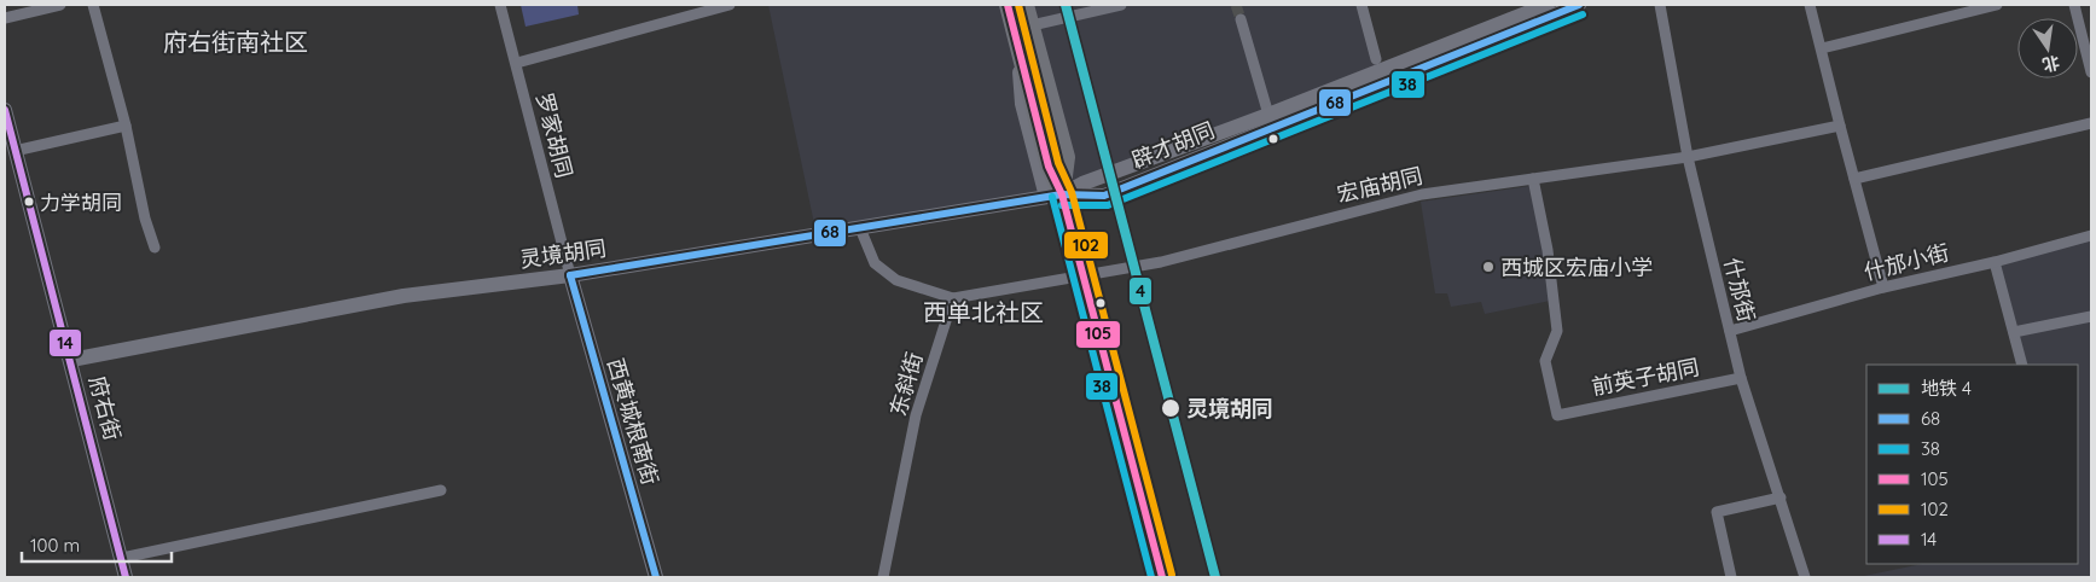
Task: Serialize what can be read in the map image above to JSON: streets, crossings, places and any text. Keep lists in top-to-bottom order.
{
  "streets": {
    "main road": [
      "辟才胡同",
      "灵境胡同",
      "府右街",
      "西黄城根南街"
    ],
    "street": [
      "罗家胡同",
      "宏庙胡同",
      "什邡小街",
      "什邡街",
      "前英子胡同",
      "东斜街"
    ]
  },
  "crossings": [
    ["罗家胡同", "灵境胡同"],
    ["罗家胡同", "西黄城根南街"],
    ["辟才胡同", "灵境胡同"],
    ["宏庙胡同", "什邡街"],
    ["宏庙胡同", "前英子胡同"],
    ["灵境胡同", "府右街"],
    ["灵境胡同", "西黄城根南街"],
    ["什邡小街", "什邡街"],
    ["什邡街", "前英子胡同"]
  ],
  "districts": ["府右街南社区", "西单北社区"],
  "places": ["力学胡同", "西城区宏庙小学", "灵境胡同"],
  "lines": [
    "metro line 4",
    "transit line 68",
    "transit line 105",
    "transit line 102",
    "transit line 38",
    "transit line 14"
  ],
  "legend": [
    "地铁 4",
    "68",
    "38",
    "105",
    "102",
    "14"
  ],
  "scale_bar": "100 m",
  "north": "bottom"
}
